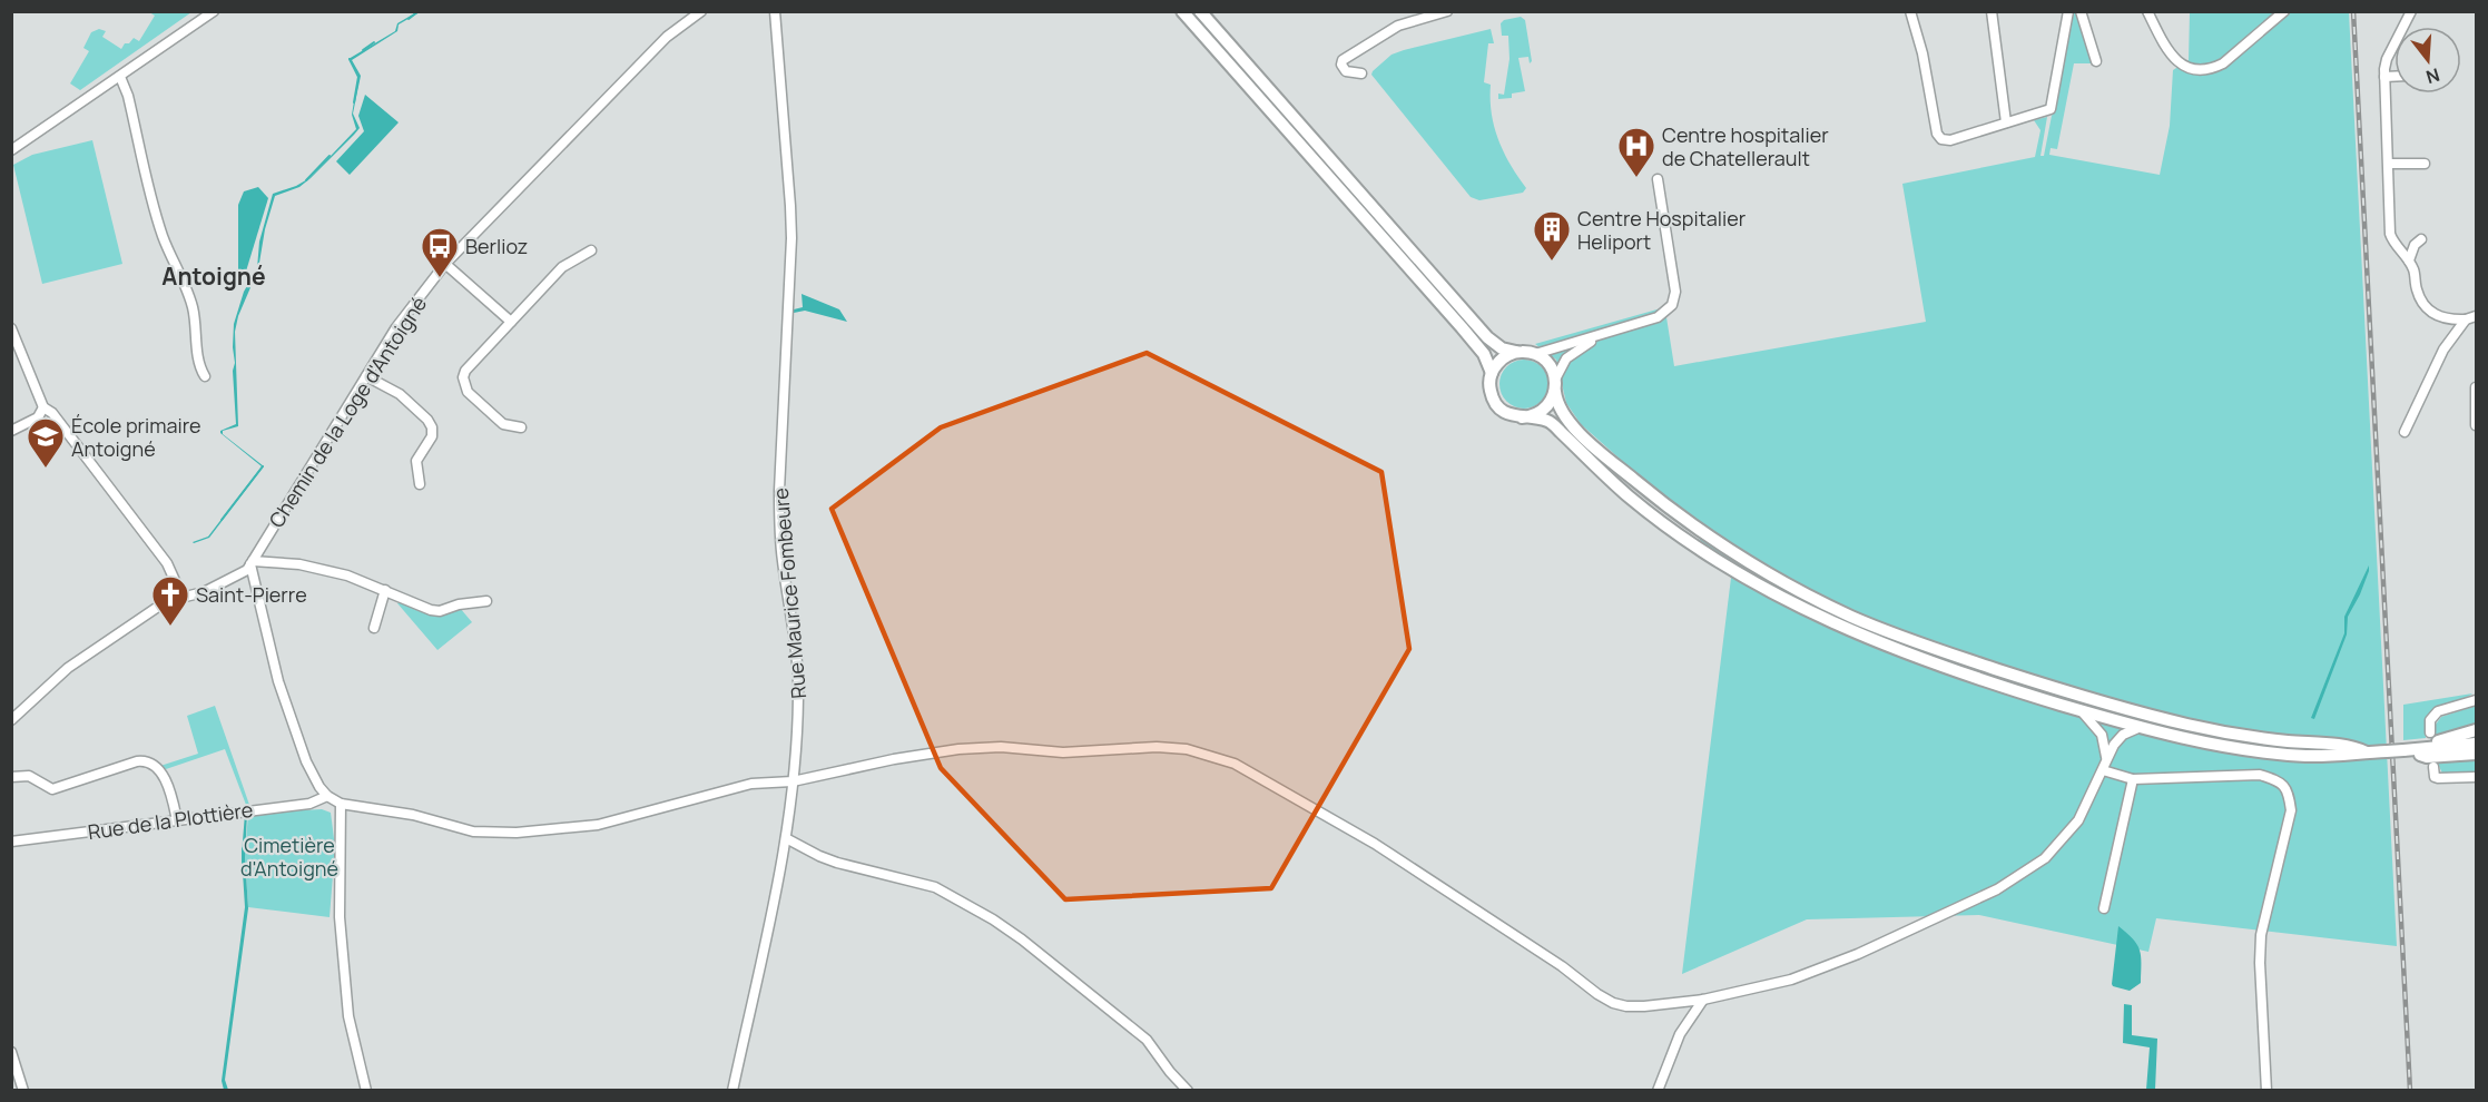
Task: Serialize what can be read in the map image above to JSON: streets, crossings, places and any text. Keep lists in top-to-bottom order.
{
  "streets": {
    "street": ["Chemin de la Loge d'Antoigné", "Rue Maurice Fombeure", "Rue de la Plottière"]
  },
  "districts": ["Antoigné"],
  "parks": ["Cimetière d'Antoigné"],
  "places": {
    "hospital": ["Centre hospitalier de Chatellerault"],
    "building": ["Centre Hospitalier Heliport"],
    "bus stop": ["Berlioz"],
    "school or university": ["École primaire Antoigné"],
    "church": ["Saint-Pierre"]
  },
  "north": "bottom"
}
